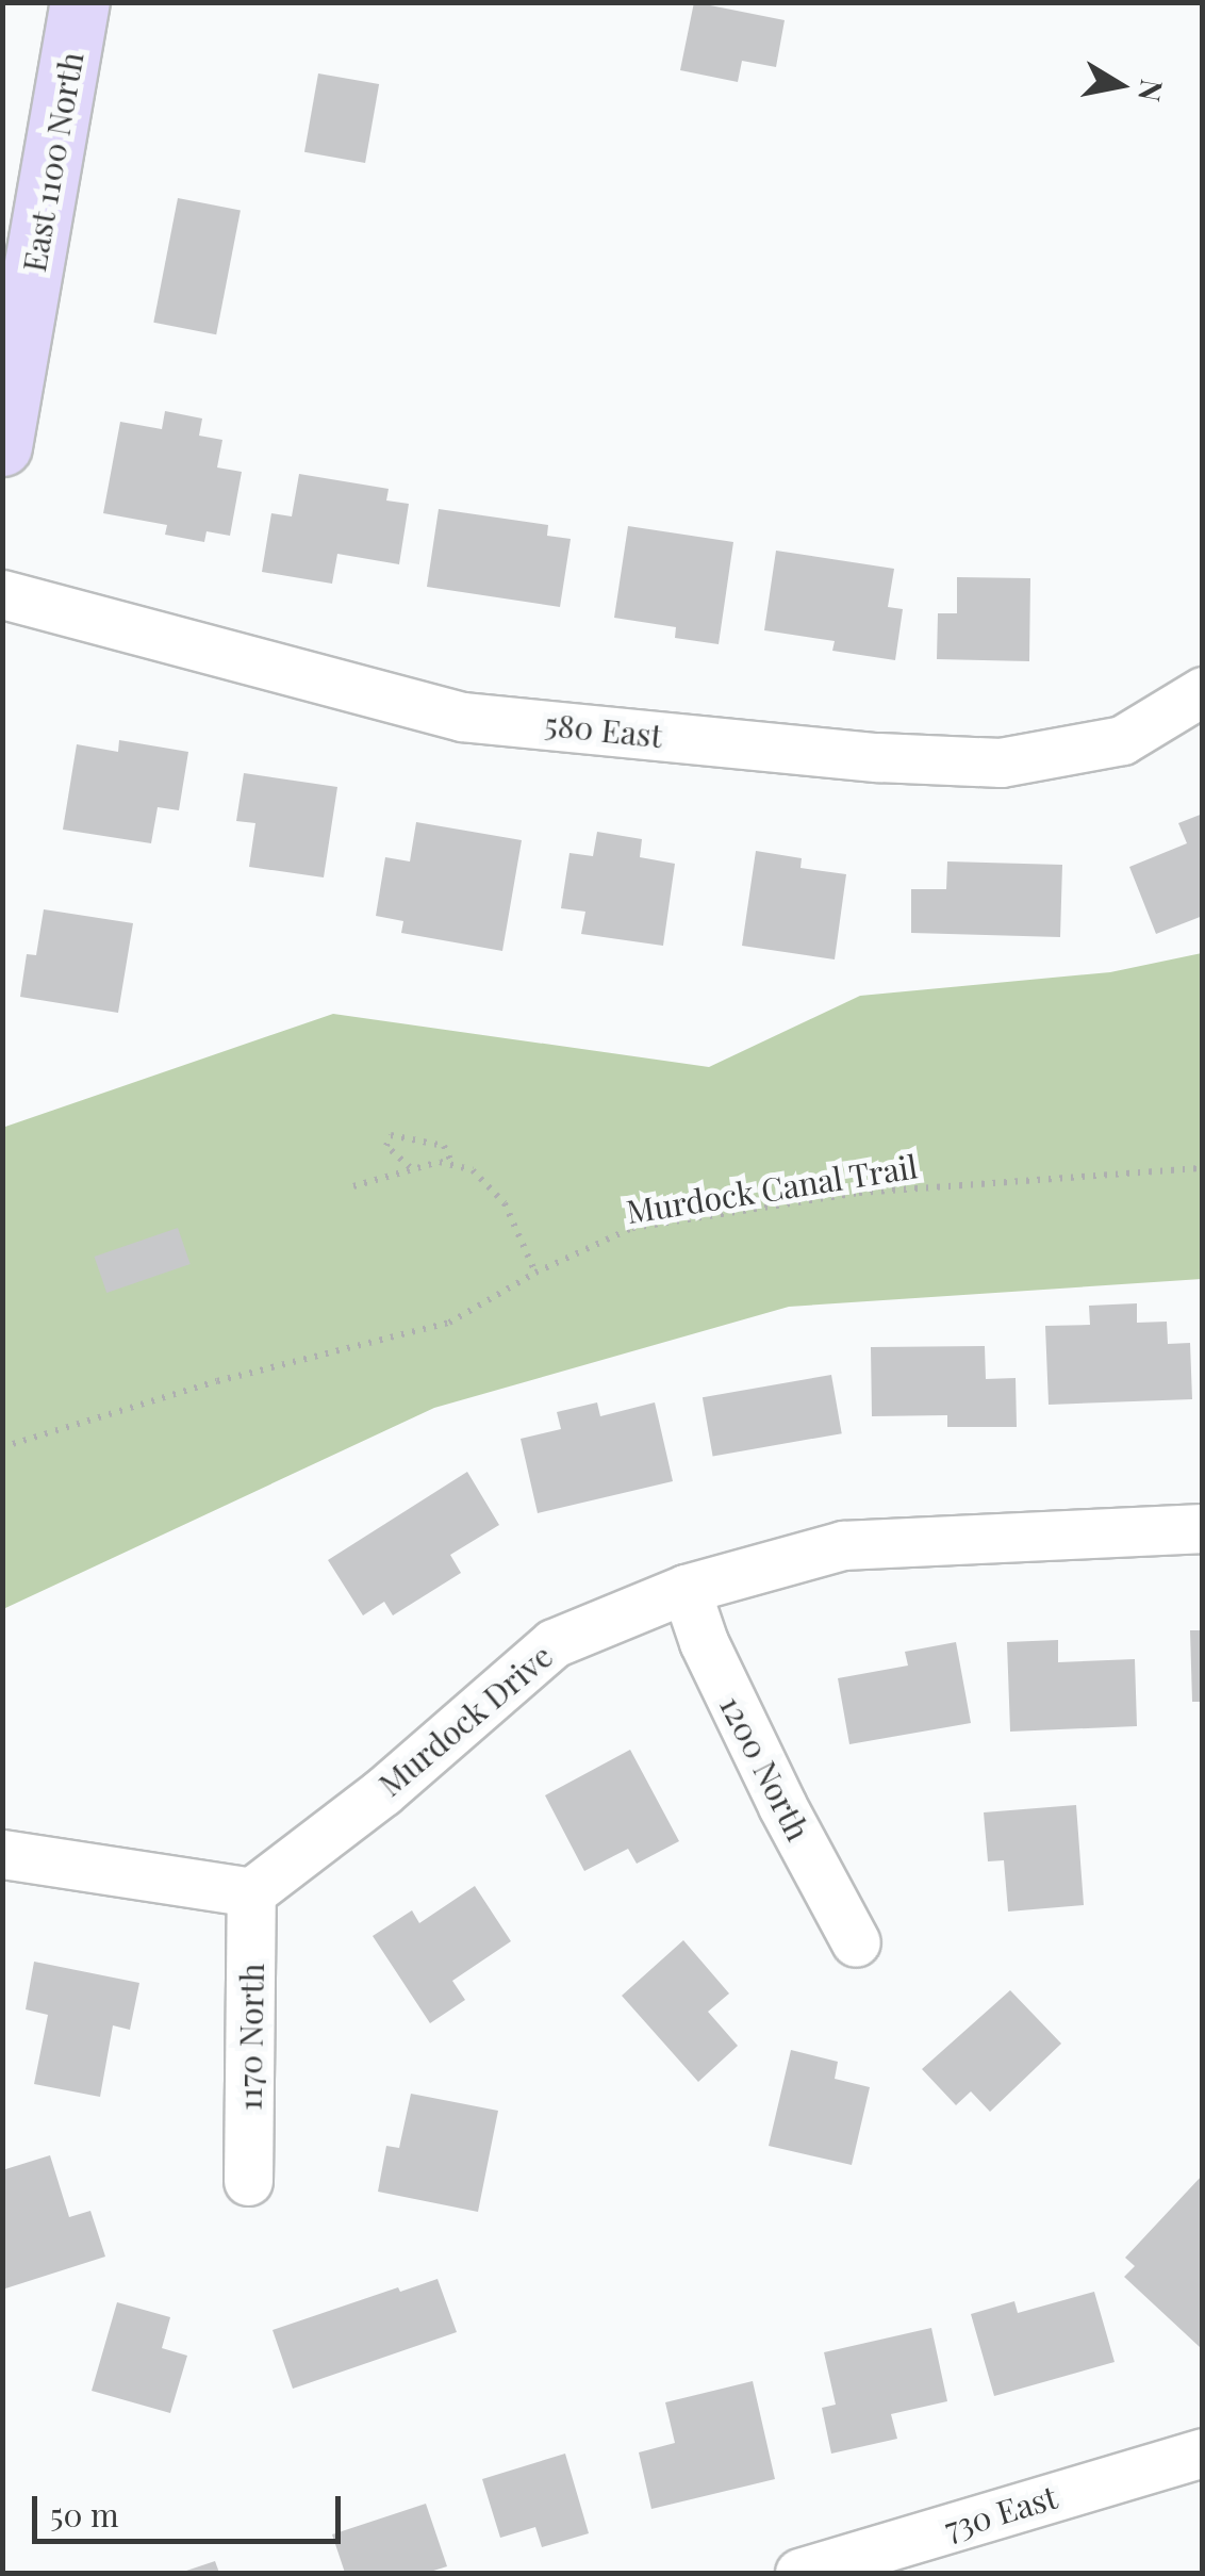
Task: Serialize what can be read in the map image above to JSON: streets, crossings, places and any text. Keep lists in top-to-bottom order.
{
  "streets": {
    "street": [
      "East 1100 North",
      "580 East",
      "Murdock Drive",
      "1200 North",
      "1170 North",
      "730 East"
    ],
    "path": ["Murdock Canal Trail"]
  },
  "crossings": [
    ["Murdock Drive", "1200 North"],
    ["Murdock Drive", "1170 North"]
  ],
  "scale_bar": "50 m",
  "north": "right"
}
